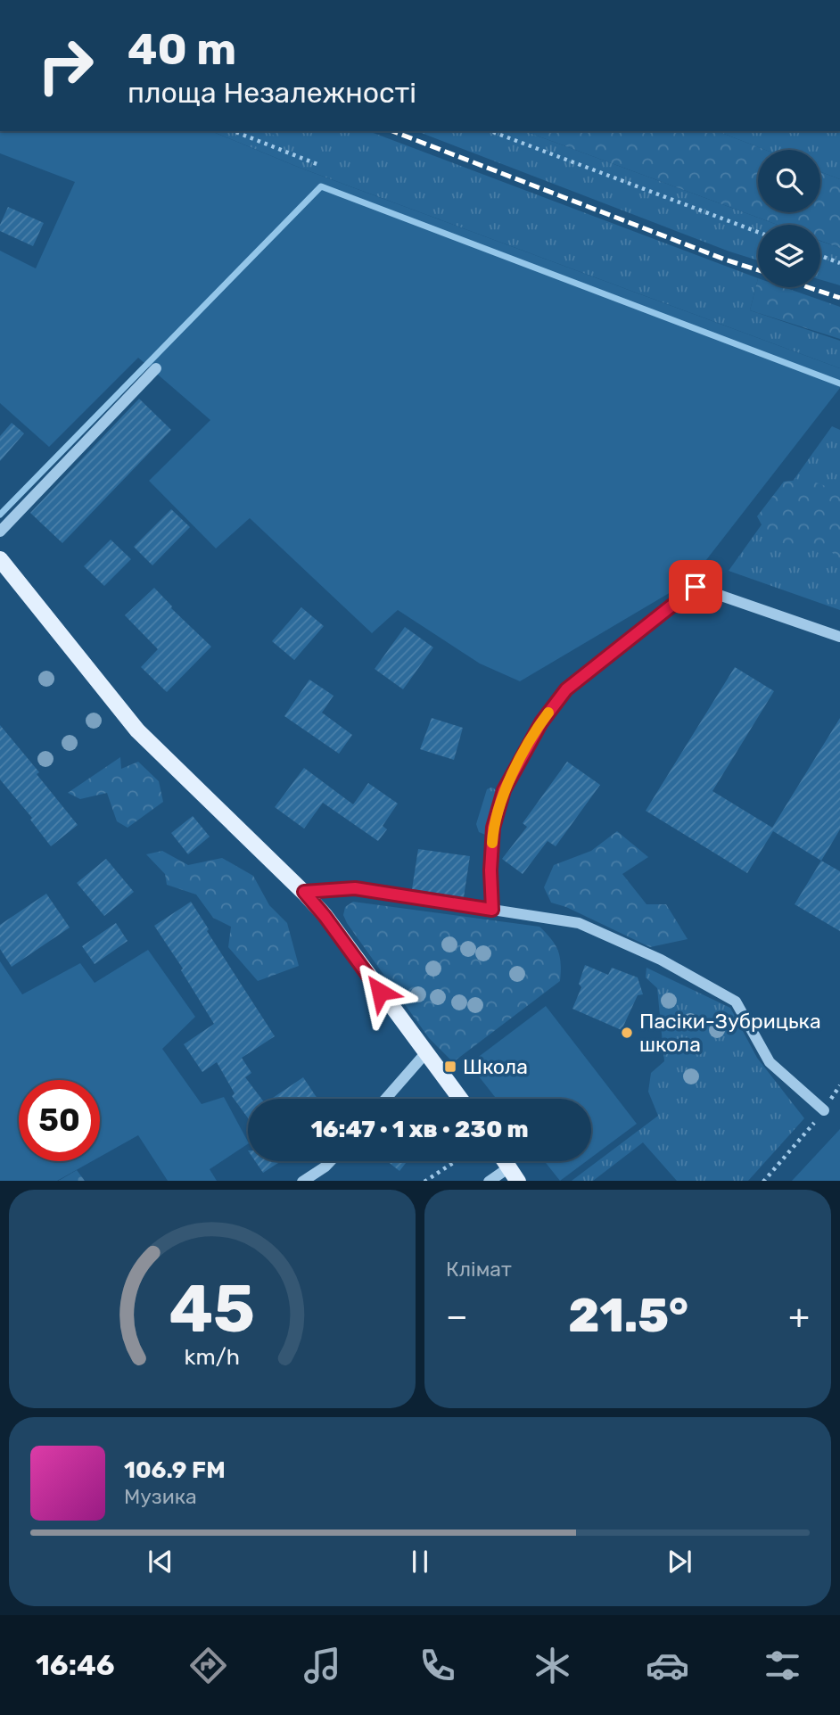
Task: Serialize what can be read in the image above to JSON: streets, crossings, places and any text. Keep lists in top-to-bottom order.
{
  "places": {
    "other": ["Пасіки-Зубрицька школа"],
    "transit": ["Школа"]
  },
  "page": {
    "turn": ["40 m", "площа Незалежності"],
    "limit": "50",
    "trip": "16:47 · 1 хв · 230 m",
    "tile": "Клімат",
    "heat": ["−", "21.5°", "+"],
    "song": ["106.9 FM", "Музика"],
    "tabs": "16:46",
    "gauge": ["45", "km/h"]
  }
}
